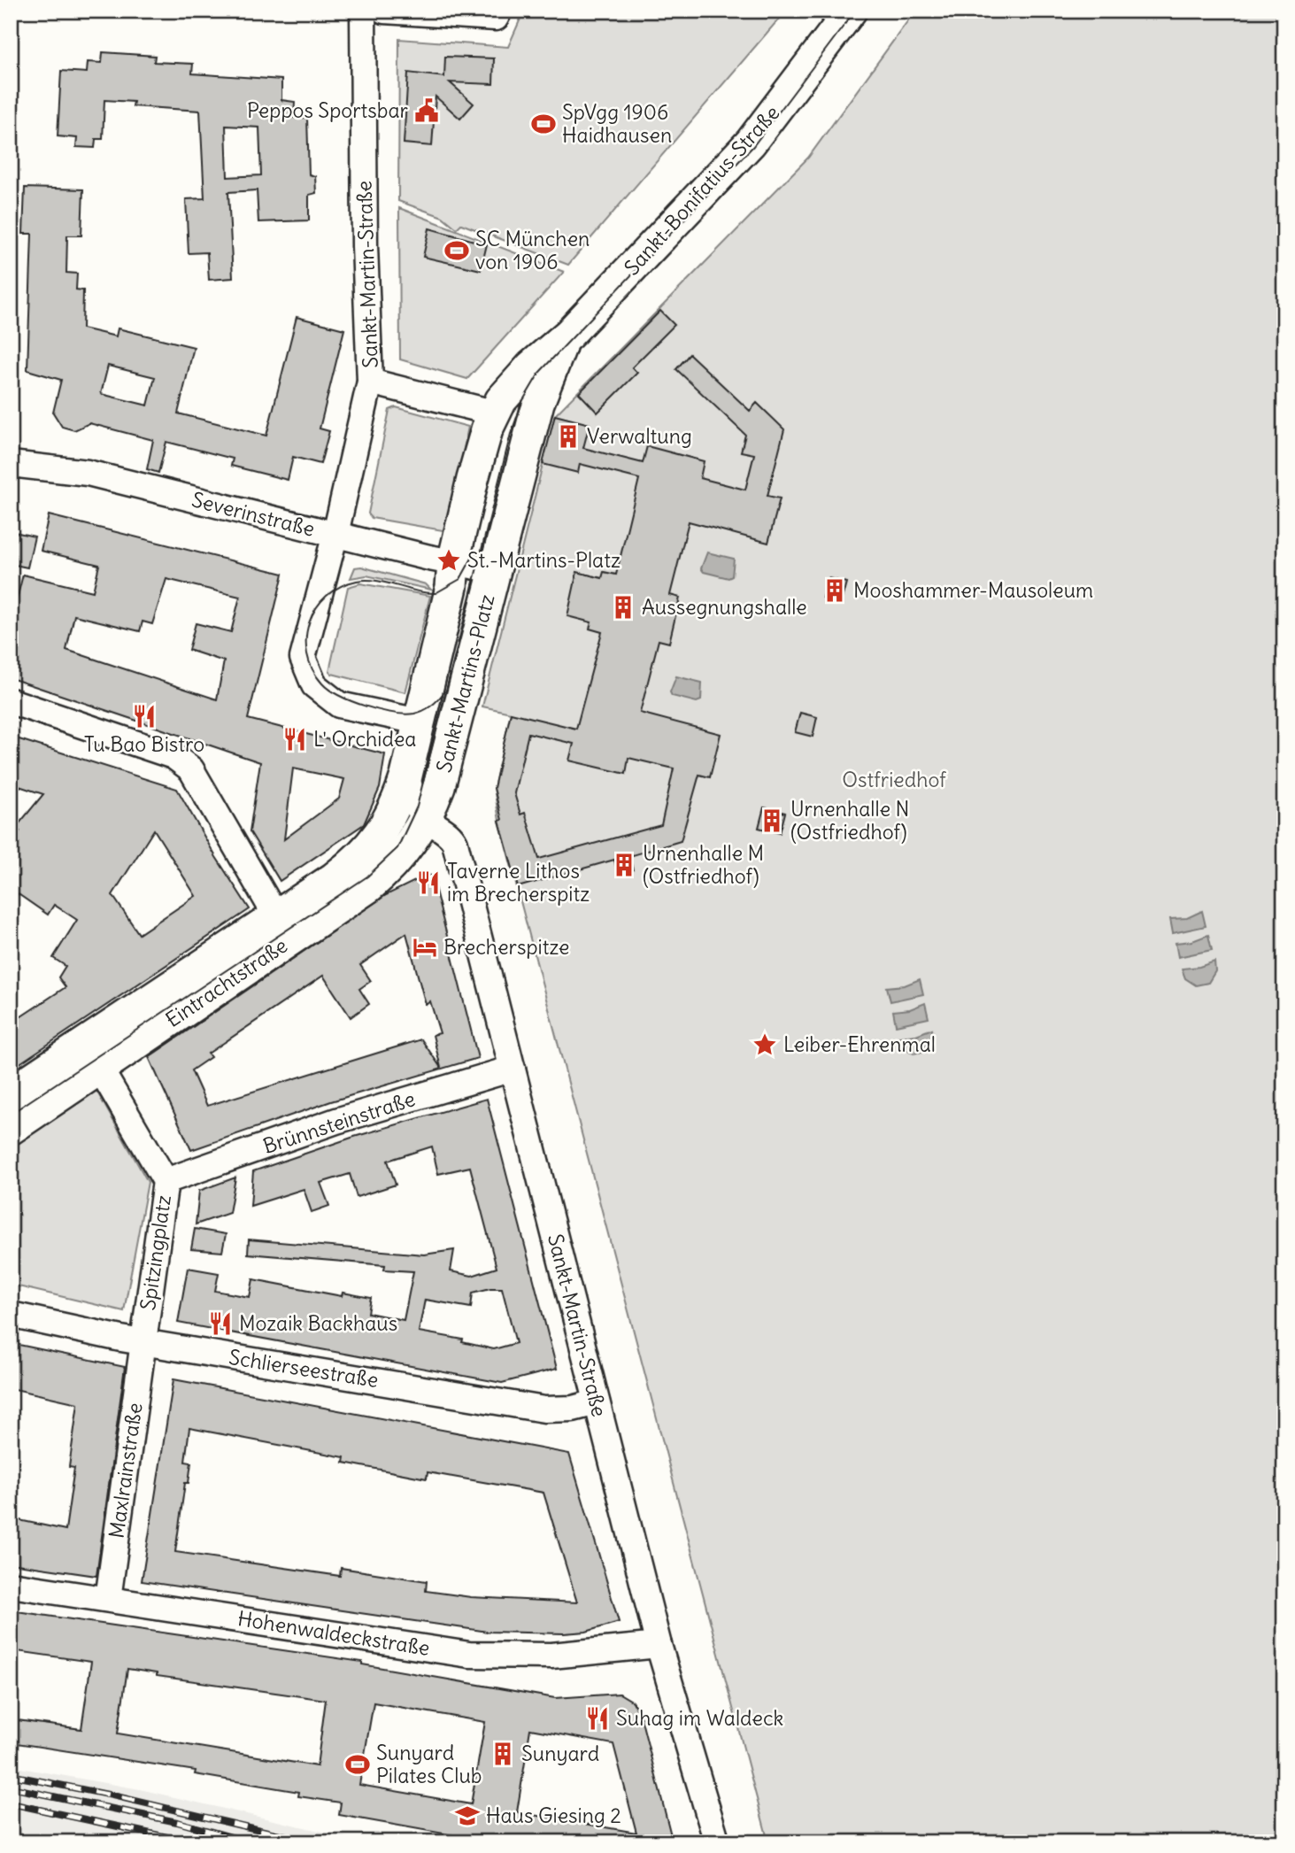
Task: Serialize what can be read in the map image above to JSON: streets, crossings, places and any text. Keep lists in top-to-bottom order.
{
  "streets": {
    "main road": ["Sankt-Bonifatius-Straße", "Sankt-Martins-Platz", "Eintrachtstraße"],
    "street": [
      "Sankt-Martin-Straße",
      "Severinstraße",
      "Brünnsteinstraße",
      "Spitzingplatz",
      "Schlierseestraße",
      "Maxlrainstraße",
      "Hohenwaldeckstraße"
    ]
  },
  "crossings": [
    ["Sankt-Bonifatius-Straße", "Sankt-Martins-Platz"],
    ["Sankt-Martin-Straße", "Severinstraße"],
    ["Sankt-Martin-Straße", "Sankt-Martins-Platz"],
    ["Sankt-Martin-Straße", "Eintrachtstraße"],
    ["Sankt-Martin-Straße", "Brünnsteinstraße"],
    ["Sankt-Martin-Straße", "Schlierseestraße"],
    ["Sankt-Martin-Straße", "Hohenwaldeckstraße"],
    ["Severinstraße", "Sankt-Martins-Platz"],
    ["Sankt-Martins-Platz", "Eintrachtstraße"],
    ["Eintrachtstraße", "Spitzingplatz"],
    ["Brünnsteinstraße", "Spitzingplatz"],
    ["Spitzingplatz", "Schlierseestraße"],
    ["Spitzingplatz", "Maxlrainstraße"],
    ["Schlierseestraße", "Maxlrainstraße"],
    ["Maxlrainstraße", "Hohenwaldeckstraße"]
  ],
  "parks": ["Ostfriedhof"],
  "places": {
    "public building": ["Peppos Sportsbar"],
    "sports": ["SpVgg 1906 Haidhausen", "SC München von 1906", "Sunyard Pilates Club"],
    "building": [
      "Verwaltung",
      "Mooshammer-Mausoleum",
      "Aussegnungshalle",
      "Urnenhalle N (Ostfriedhof)",
      "Urnenhalle M (Ostfriedhof)",
      "Sunyard"
    ],
    "place": ["St.-Martins-Platz", "Leiber-Ehrenmal"],
    "restaurant": [
      "Tu Bao Bistro",
      "L' Orchidea",
      "Taverne Lithos im Brecherspitz",
      "Mozaik Backhaus",
      "Suhag im Waldeck"
    ],
    "hotel": ["Brecherspitze"],
    "school or university": ["Haus Giesing 2"]
  }
}
